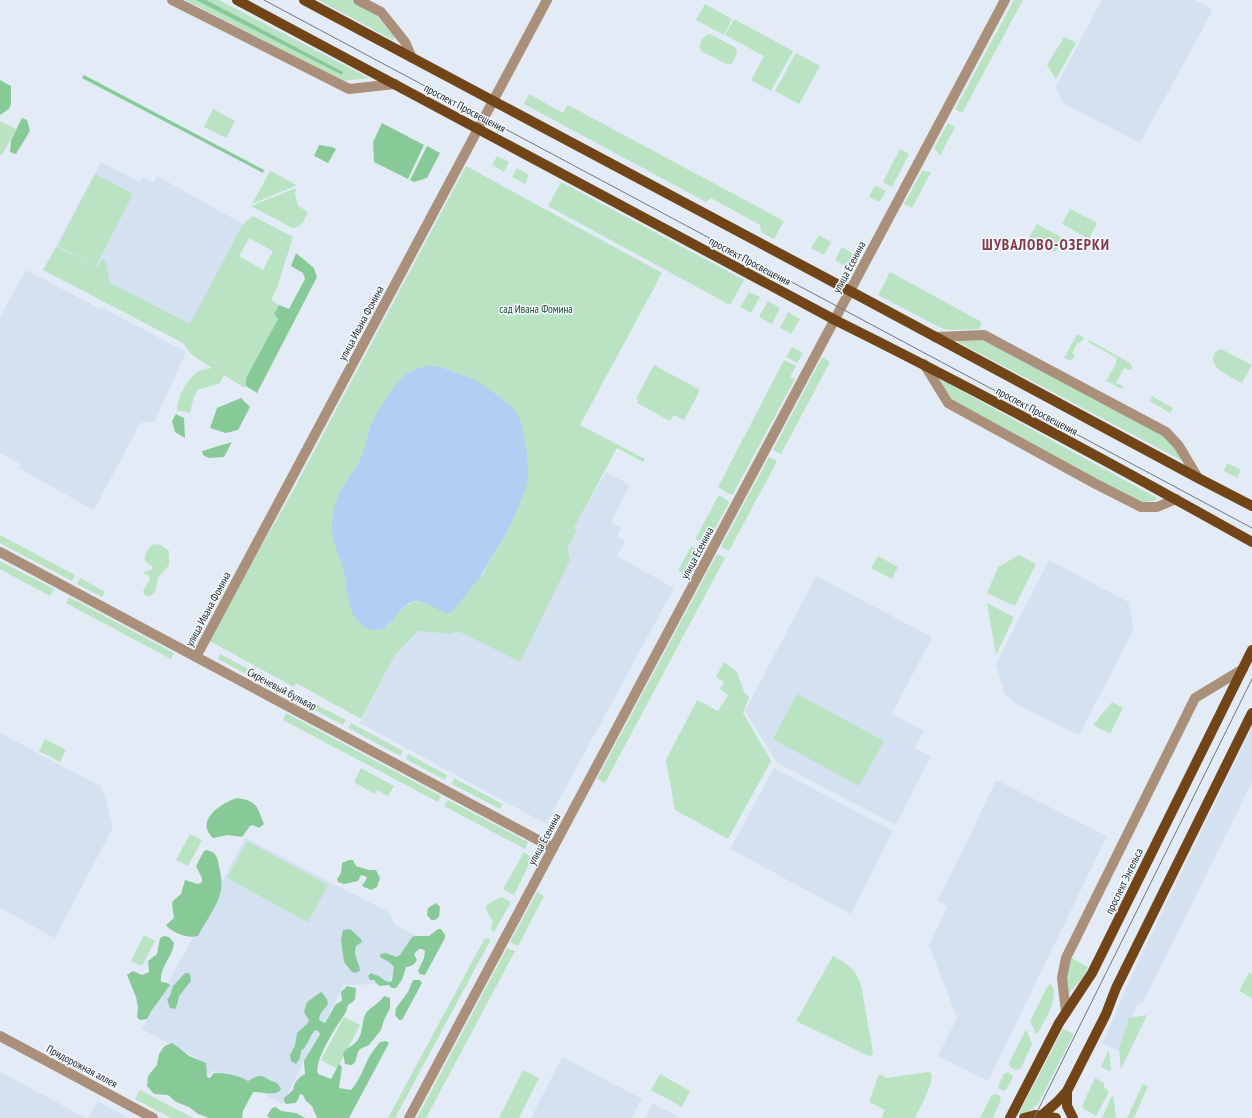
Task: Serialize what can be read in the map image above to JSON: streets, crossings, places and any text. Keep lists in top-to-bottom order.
{
  "streets": {
    "main road": ["проспект Просвещения", "проспект Энгельса"],
    "street": [
      "улица Есенина",
      "улица Ивана Фомина",
      "Сиреневый бульвар",
      "Придорожная аллея"
    ]
  },
  "crossings": [
    ["проспект Просвещения", "улица Есенина"],
    ["проспект Просвещения", "улица Ивана Фомина"],
    ["улица Есенина", "Сиреневый бульвар"],
    ["улица Ивана Фомина", "Сиреневый бульвар"]
  ],
  "districts": ["ШУВАЛОВО-ОЗЕРКИ"],
  "parks": ["сад Ивана Фомина"]
}
